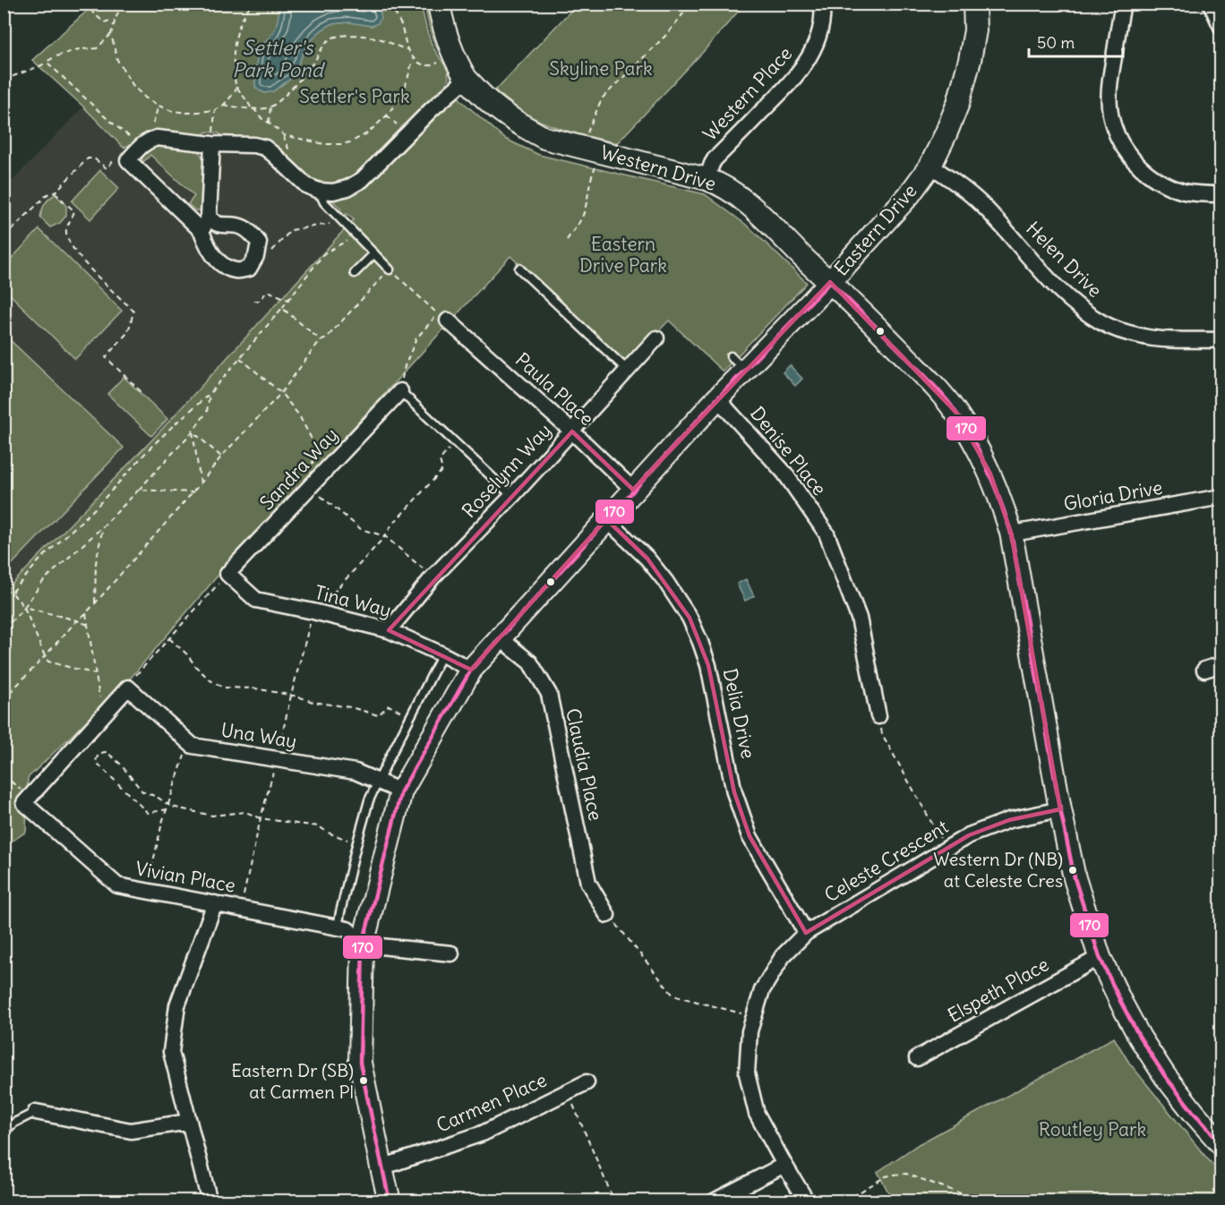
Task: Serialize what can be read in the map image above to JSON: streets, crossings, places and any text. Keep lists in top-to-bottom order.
{
  "streets": {
    "street": [
      "Western Place",
      "Western Drive",
      "Eastern Drive",
      "Helen Drive",
      "Paula Place",
      "Denise Place",
      "Sandra Way",
      "Roselynn Way",
      "Gloria Drive",
      "Tina Way",
      "Delia Drive",
      "Una Way",
      "Claudia Place",
      "Celeste Crescent",
      "Vivian Place",
      "Elspeth Place",
      "Carmen Place"
    ]
  },
  "crossings": [
    ["Western Place", "Western Drive"],
    ["Western Drive", "Eastern Drive"],
    ["Western Drive", "Gloria Drive"],
    ["Western Drive", "Celeste Crescent"],
    ["Western Drive", "Elspeth Place"],
    ["Eastern Drive", "Helen Drive"],
    ["Eastern Drive", "Paula Place"],
    ["Eastern Drive", "Denise Place"],
    ["Eastern Drive", "Tina Way"],
    ["Eastern Drive", "Delia Drive"],
    ["Eastern Drive", "Una Way"],
    ["Eastern Drive", "Claudia Place"],
    ["Eastern Drive", "Vivian Place"],
    ["Eastern Drive", "Carmen Place"],
    ["Paula Place", "Roselynn Way"],
    ["Sandra Way", "Tina Way"],
    ["Roselynn Way", "Tina Way"],
    ["Delia Drive", "Celeste Crescent"]
  ],
  "water": ["Settler's Park Pond"],
  "parks": [
    "Skyline Park",
    "Settler's Park",
    "Eastern Drive Park",
    "Routley Park"
  ],
  "places": ["Western Dr (NB) at Celeste Cres", "Eastern Dr (SB) at Carmen Pl"],
  "lines": ["transit line 170"],
  "scale_bar": "50 m"
}
